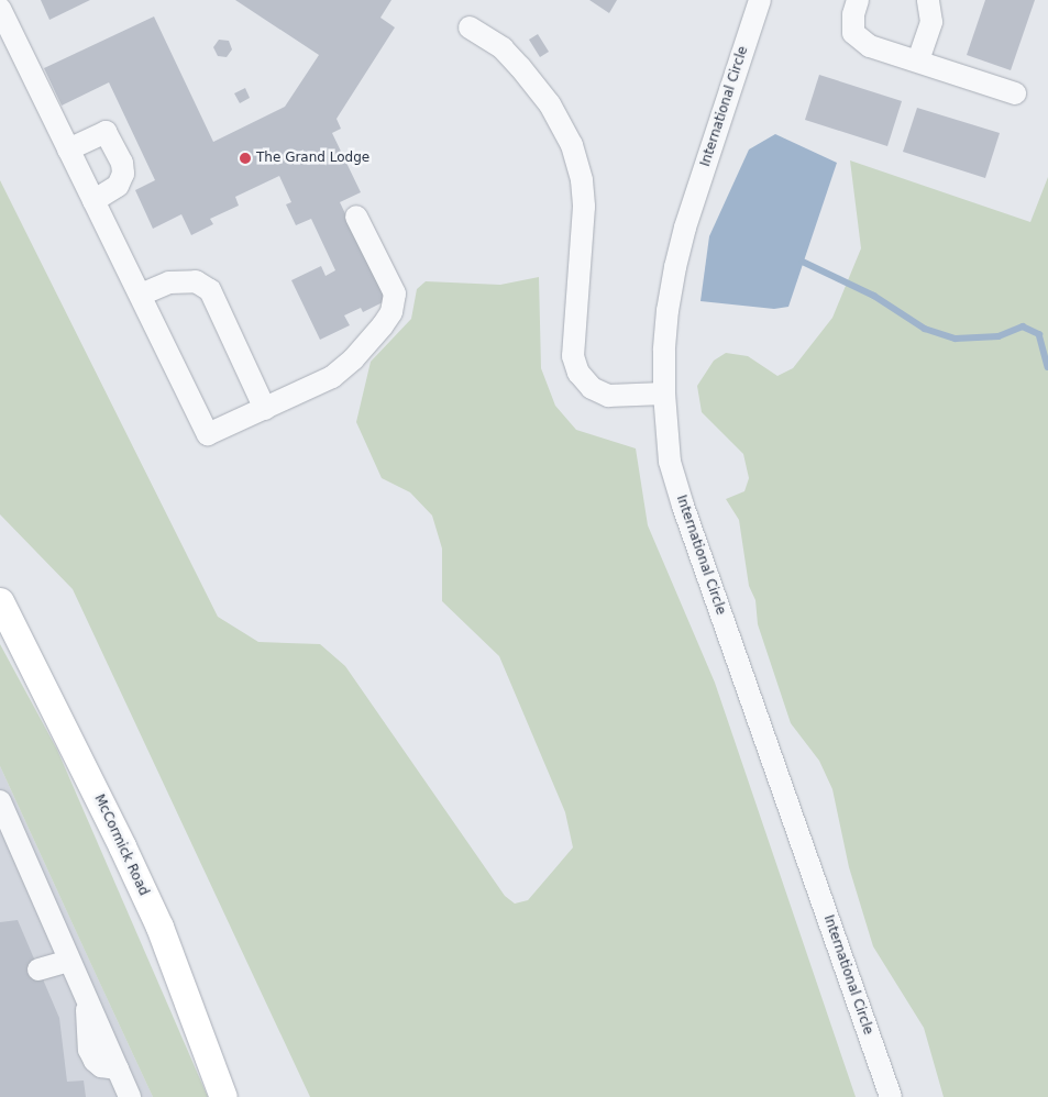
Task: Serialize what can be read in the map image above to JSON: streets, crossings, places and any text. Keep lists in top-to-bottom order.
{
  "streets": {
    "main road": ["McCormick Road"],
    "street": ["International Circle"]
  },
  "places": ["The Grand Lodge"]
}
